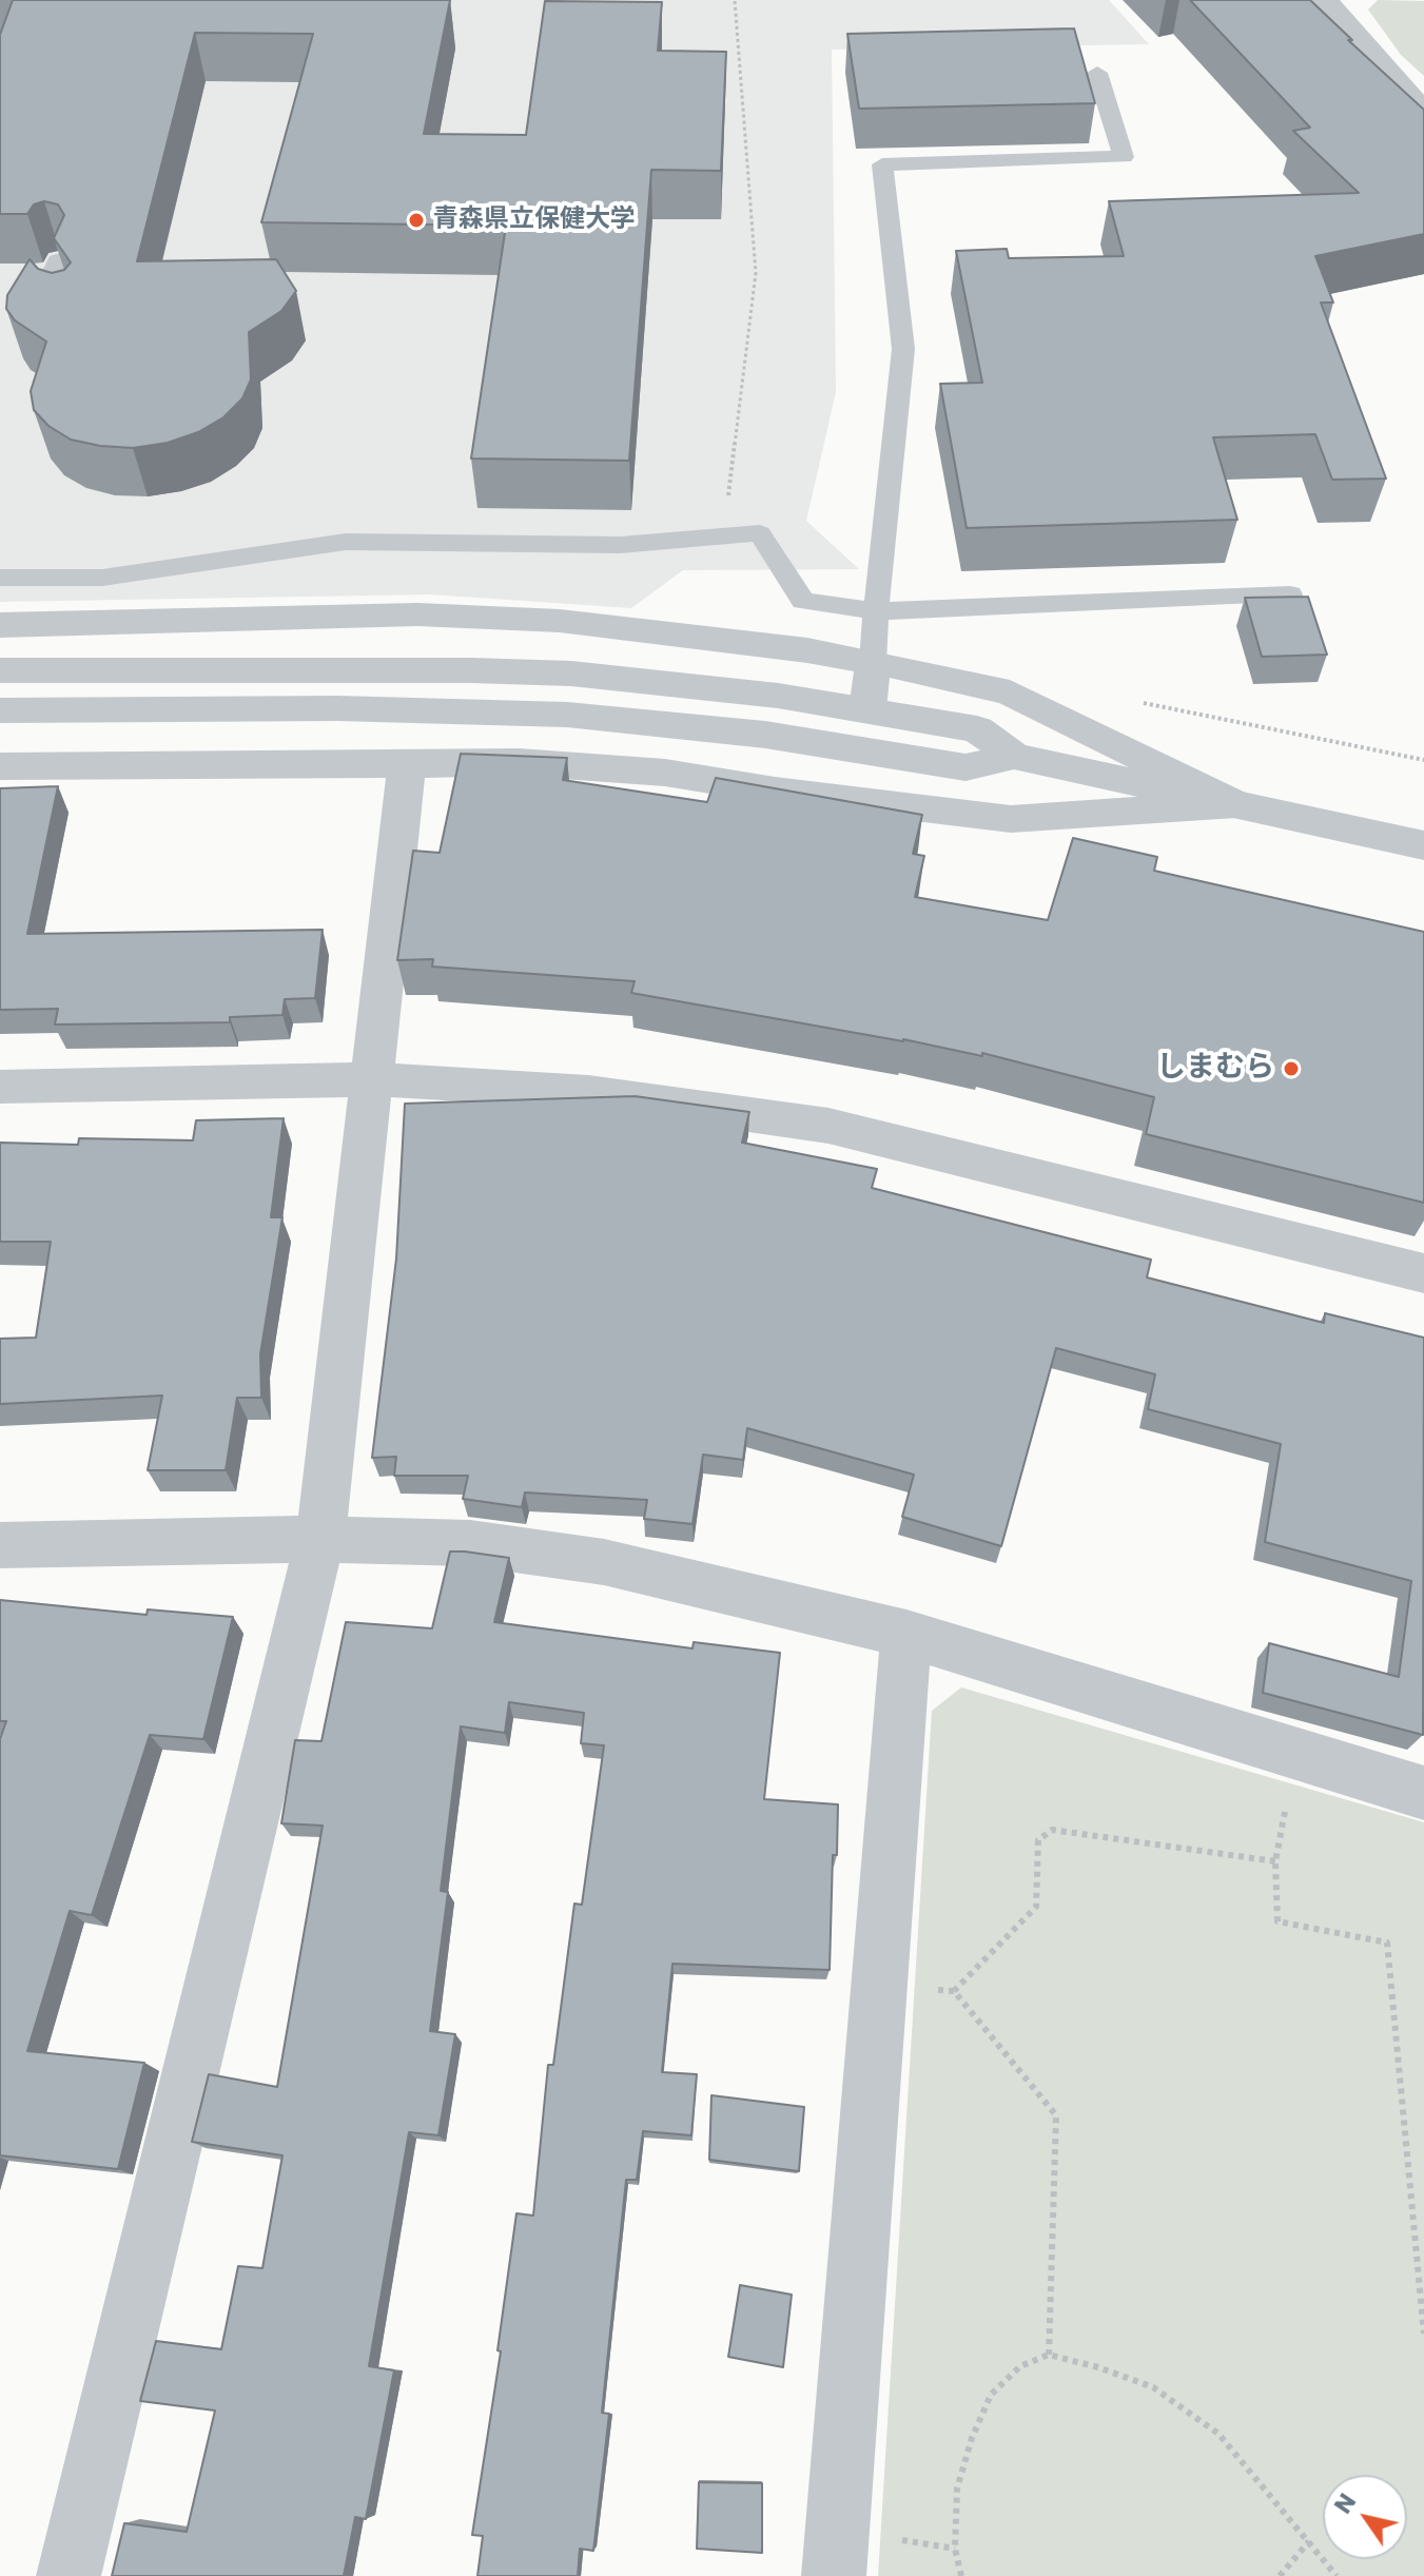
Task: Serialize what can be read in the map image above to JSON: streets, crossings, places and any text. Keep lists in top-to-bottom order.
{
  "places": ["青森県立保健大学", "しまむら"],
  "north": "top left"
}
